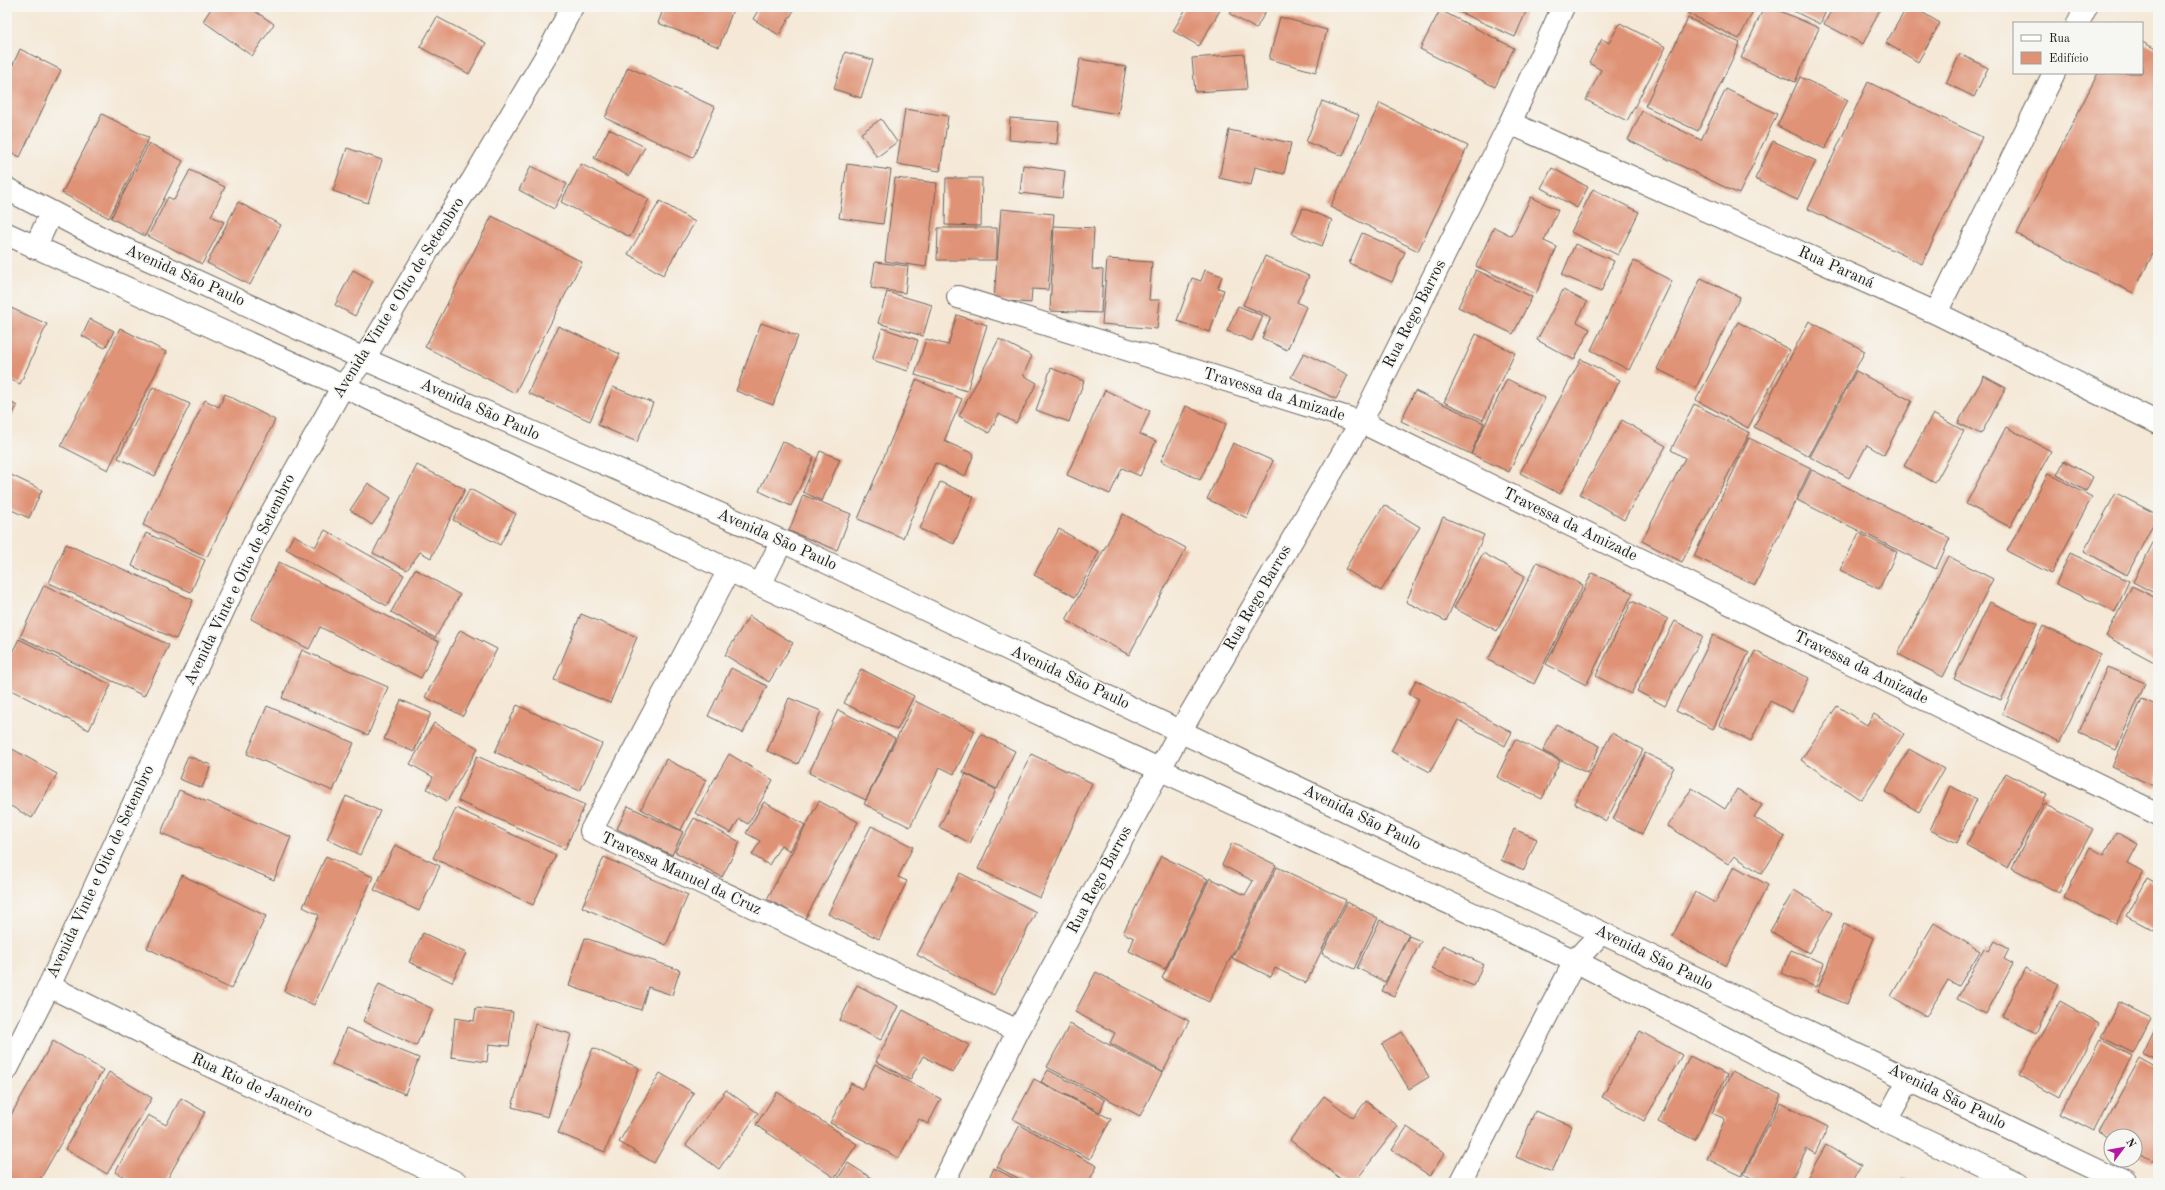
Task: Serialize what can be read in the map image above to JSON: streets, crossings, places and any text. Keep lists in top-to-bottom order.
{
  "streets": {
    "street": [
      "Rua Paraná",
      "Avenida São Paulo",
      "Avenida Vinte e Oito de Setembro",
      "Rua Rego Barros",
      "Travessa da Amizade",
      "Travessa Manuel da Cruz",
      "Rua Rio de Janeiro"
    ]
  },
  "crossings": [
    ["Rua Paraná", "Rua Rego Barros"],
    ["Avenida São Paulo", "Avenida Vinte e Oito de Setembro"],
    ["Avenida São Paulo", "Rua Rego Barros"],
    ["Avenida Vinte e Oito de Setembro", "Rua Rio de Janeiro"],
    ["Rua Rego Barros", "Travessa da Amizade"],
    ["Rua Rego Barros", "Travessa Manuel da Cruz"]
  ],
  "legend": ["Rua", "Edifício"],
  "north": "top right"
}
